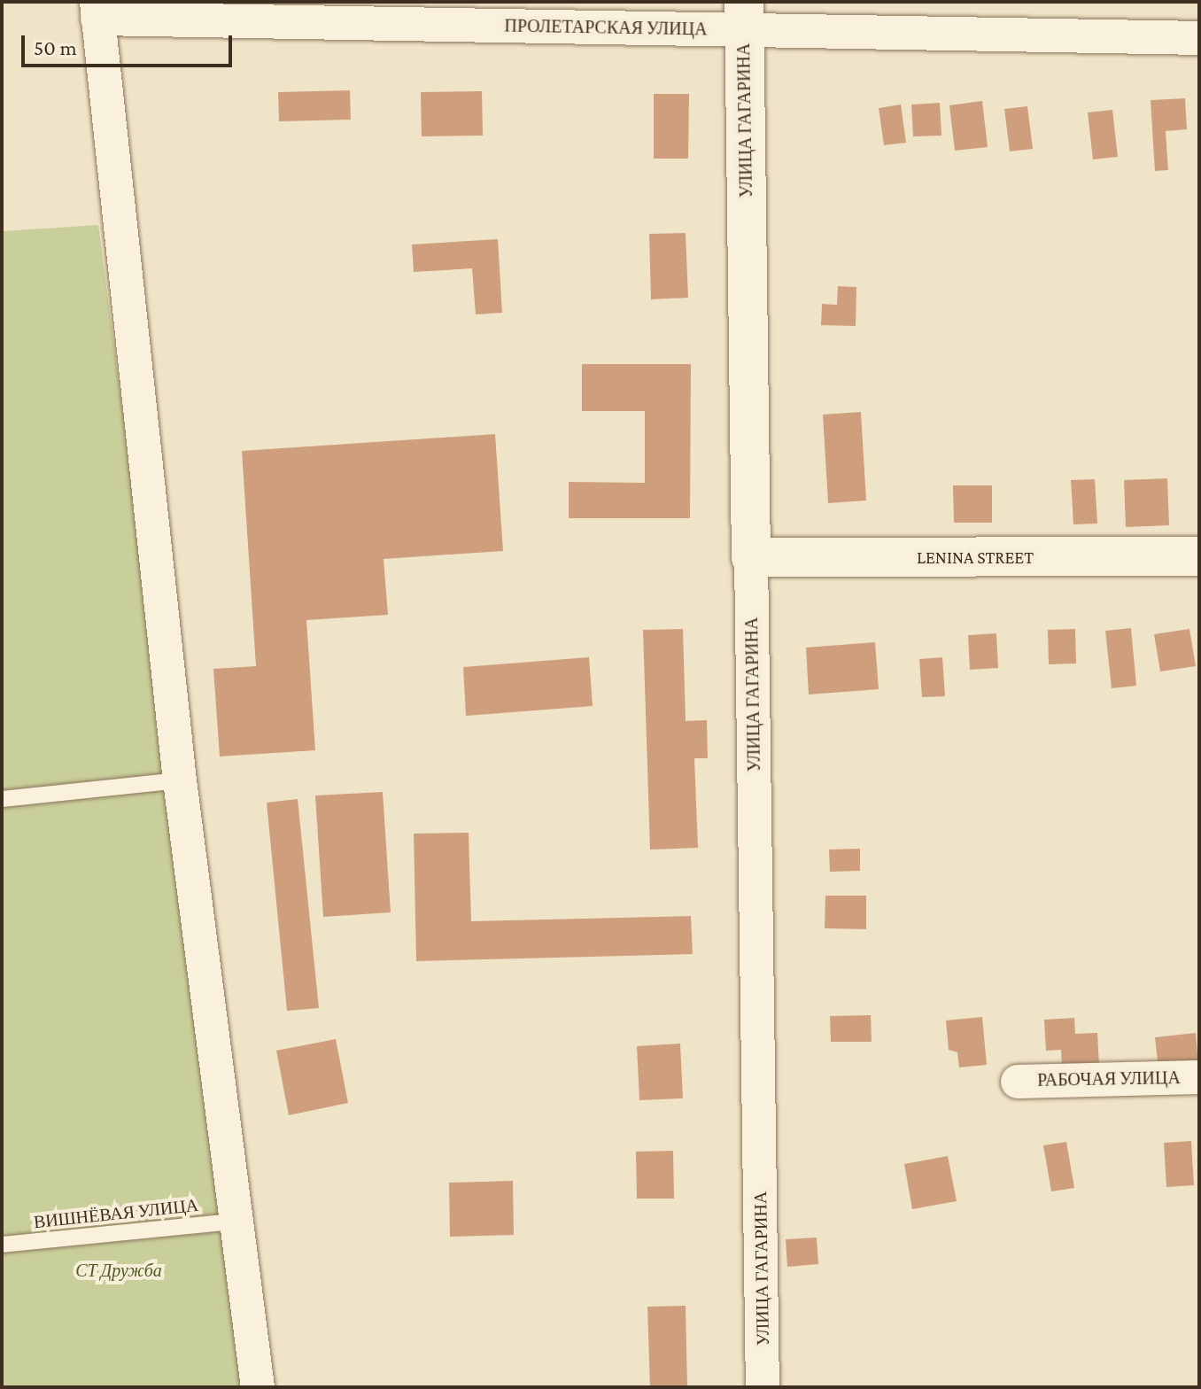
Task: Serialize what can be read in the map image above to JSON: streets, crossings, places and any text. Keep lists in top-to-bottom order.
{
  "streets": {
    "street": [
      "ПРОЛЕТАРСКАЯ УЛИЦА",
      "УЛИЦА ГАГАРИНА",
      "LENINA STREET",
      "РАБОЧАЯ УЛИЦА"
    ],
    "lane": ["ВИШНЁВАЯ УЛИЦА"]
  },
  "crossings": [
    ["ПРОЛЕТАРСКАЯ УЛИЦА", "УЛИЦА ГАГАРИНА"],
    ["УЛИЦА ГАГАРИНА", "LENINA STREET"]
  ],
  "parks": ["СТ Дружба"],
  "scale_bar": "50 m"
}
